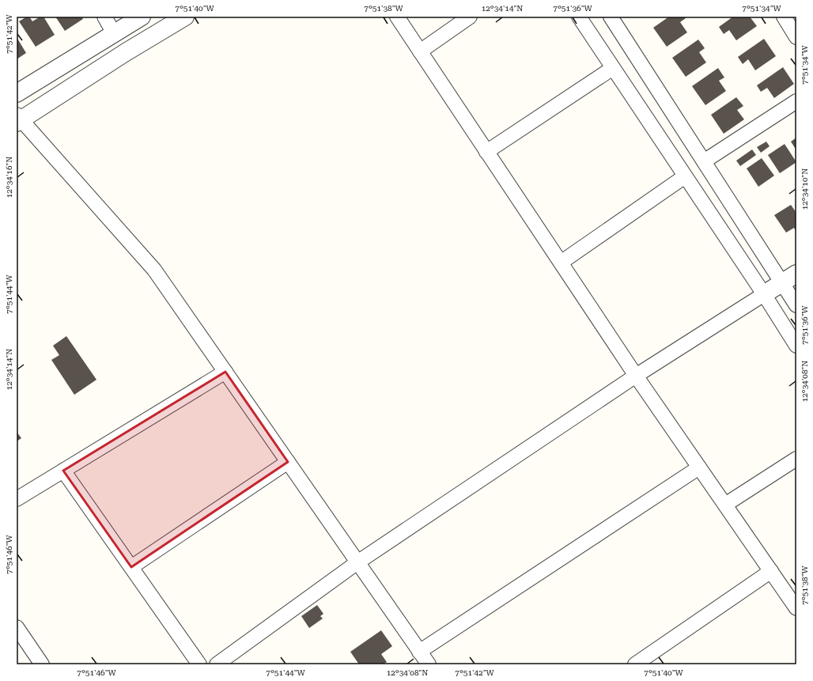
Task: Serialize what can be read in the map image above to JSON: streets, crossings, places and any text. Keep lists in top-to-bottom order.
{
  "coordinates": [
    "7°51'40\"W",
    "7°51'38\"W",
    "12°34'14\"N",
    "7°51'36\"W",
    "7°51'34\"W",
    "7°51'42\"W",
    "12°34'16\"N",
    "12°34'10\"N",
    "7°51'44\"W",
    "12°34'08\"N",
    "7°51'46\"W"
  ]
}
